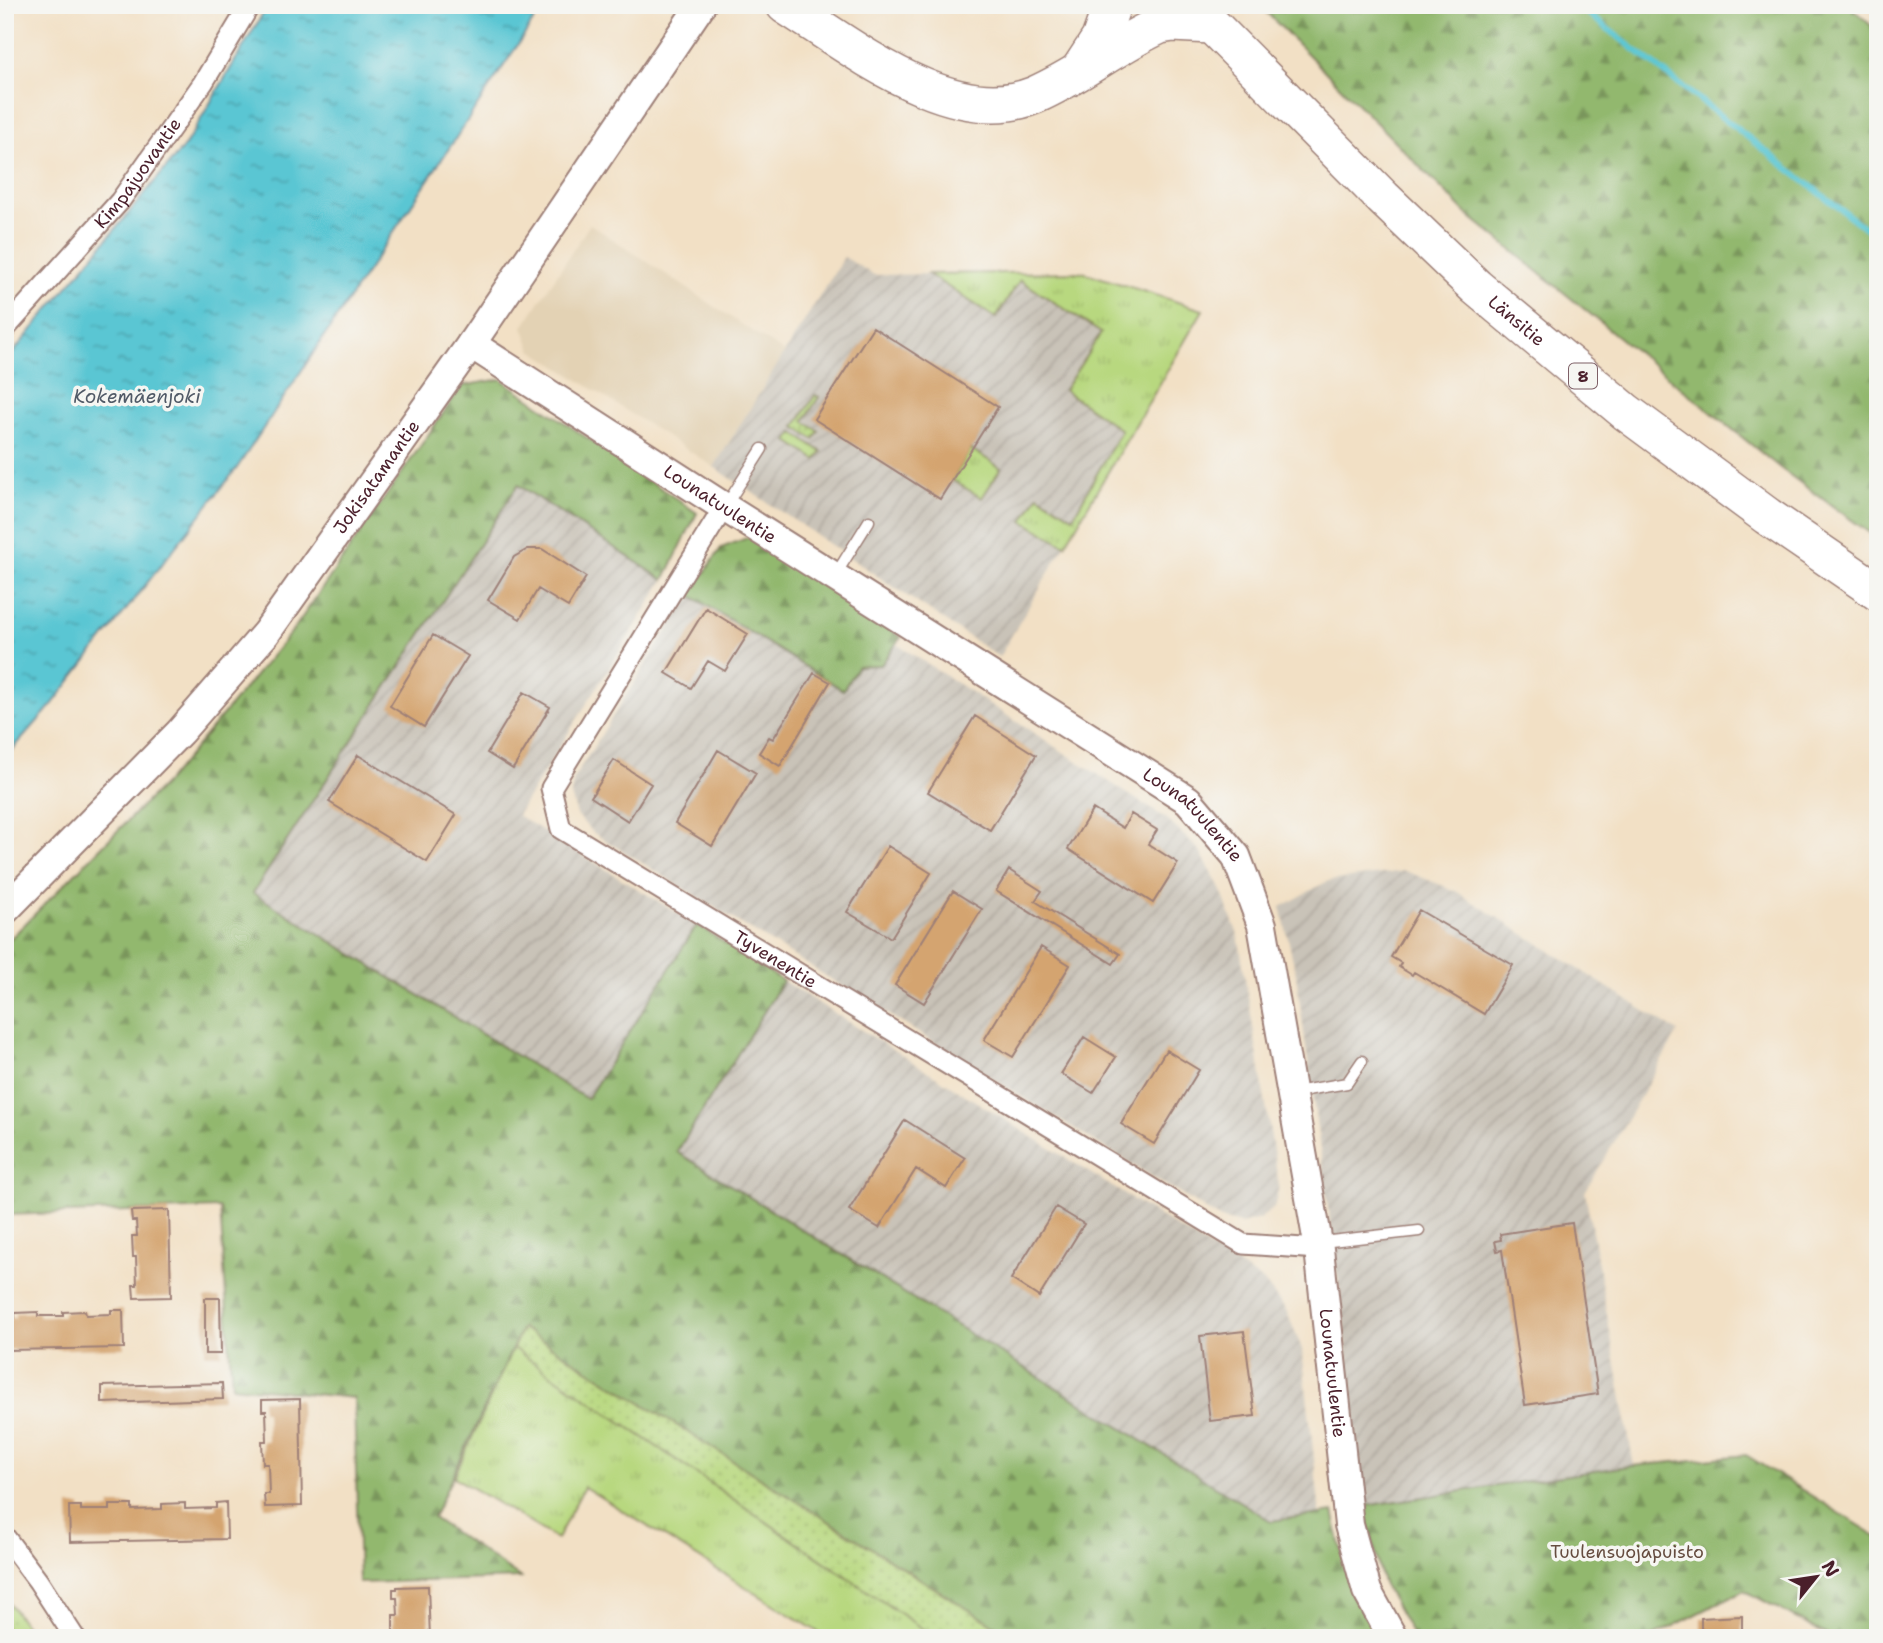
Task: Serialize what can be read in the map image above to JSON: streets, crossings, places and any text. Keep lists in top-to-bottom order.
{
  "streets": {
    "highway": ["Länsitie", "8"],
    "street": [
      "Kimpajuovantie",
      "Jokisatamantie",
      "Lounatuulentie",
      "Tyvenentie"
    ]
  },
  "crossings": [
    ["Jokisatamantie", "Lounatuulentie"],
    ["Lounatuulentie", "Tyvenentie"]
  ],
  "water": ["Kokemäenjoki"],
  "parks": ["Tuulensuojapuisto"],
  "north": "top right"
}
